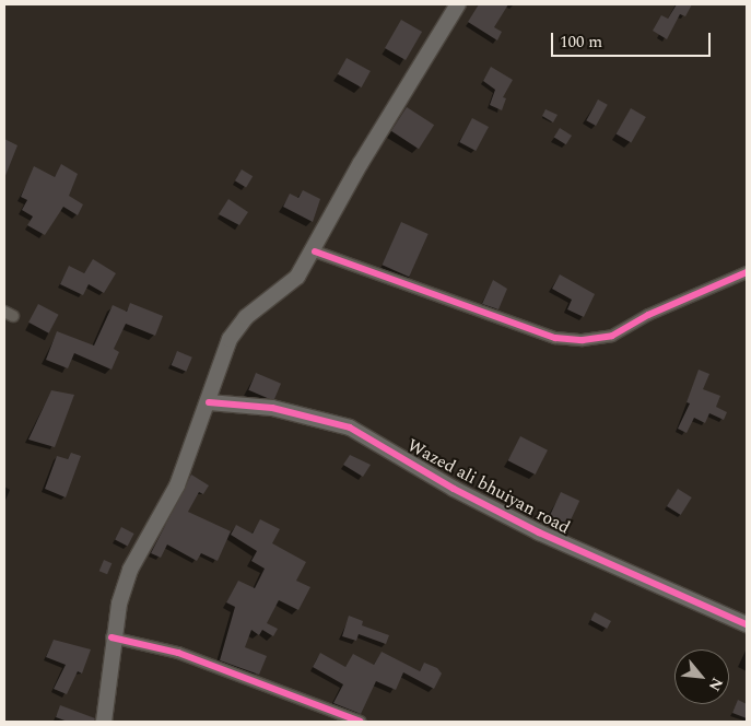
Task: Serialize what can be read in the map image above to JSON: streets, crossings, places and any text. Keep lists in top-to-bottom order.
{
  "streets": {
    "main road": ["Wazed ali bhuiyan road"]
  },
  "scale_bar": "100 m",
  "north": "bottom right"
}
